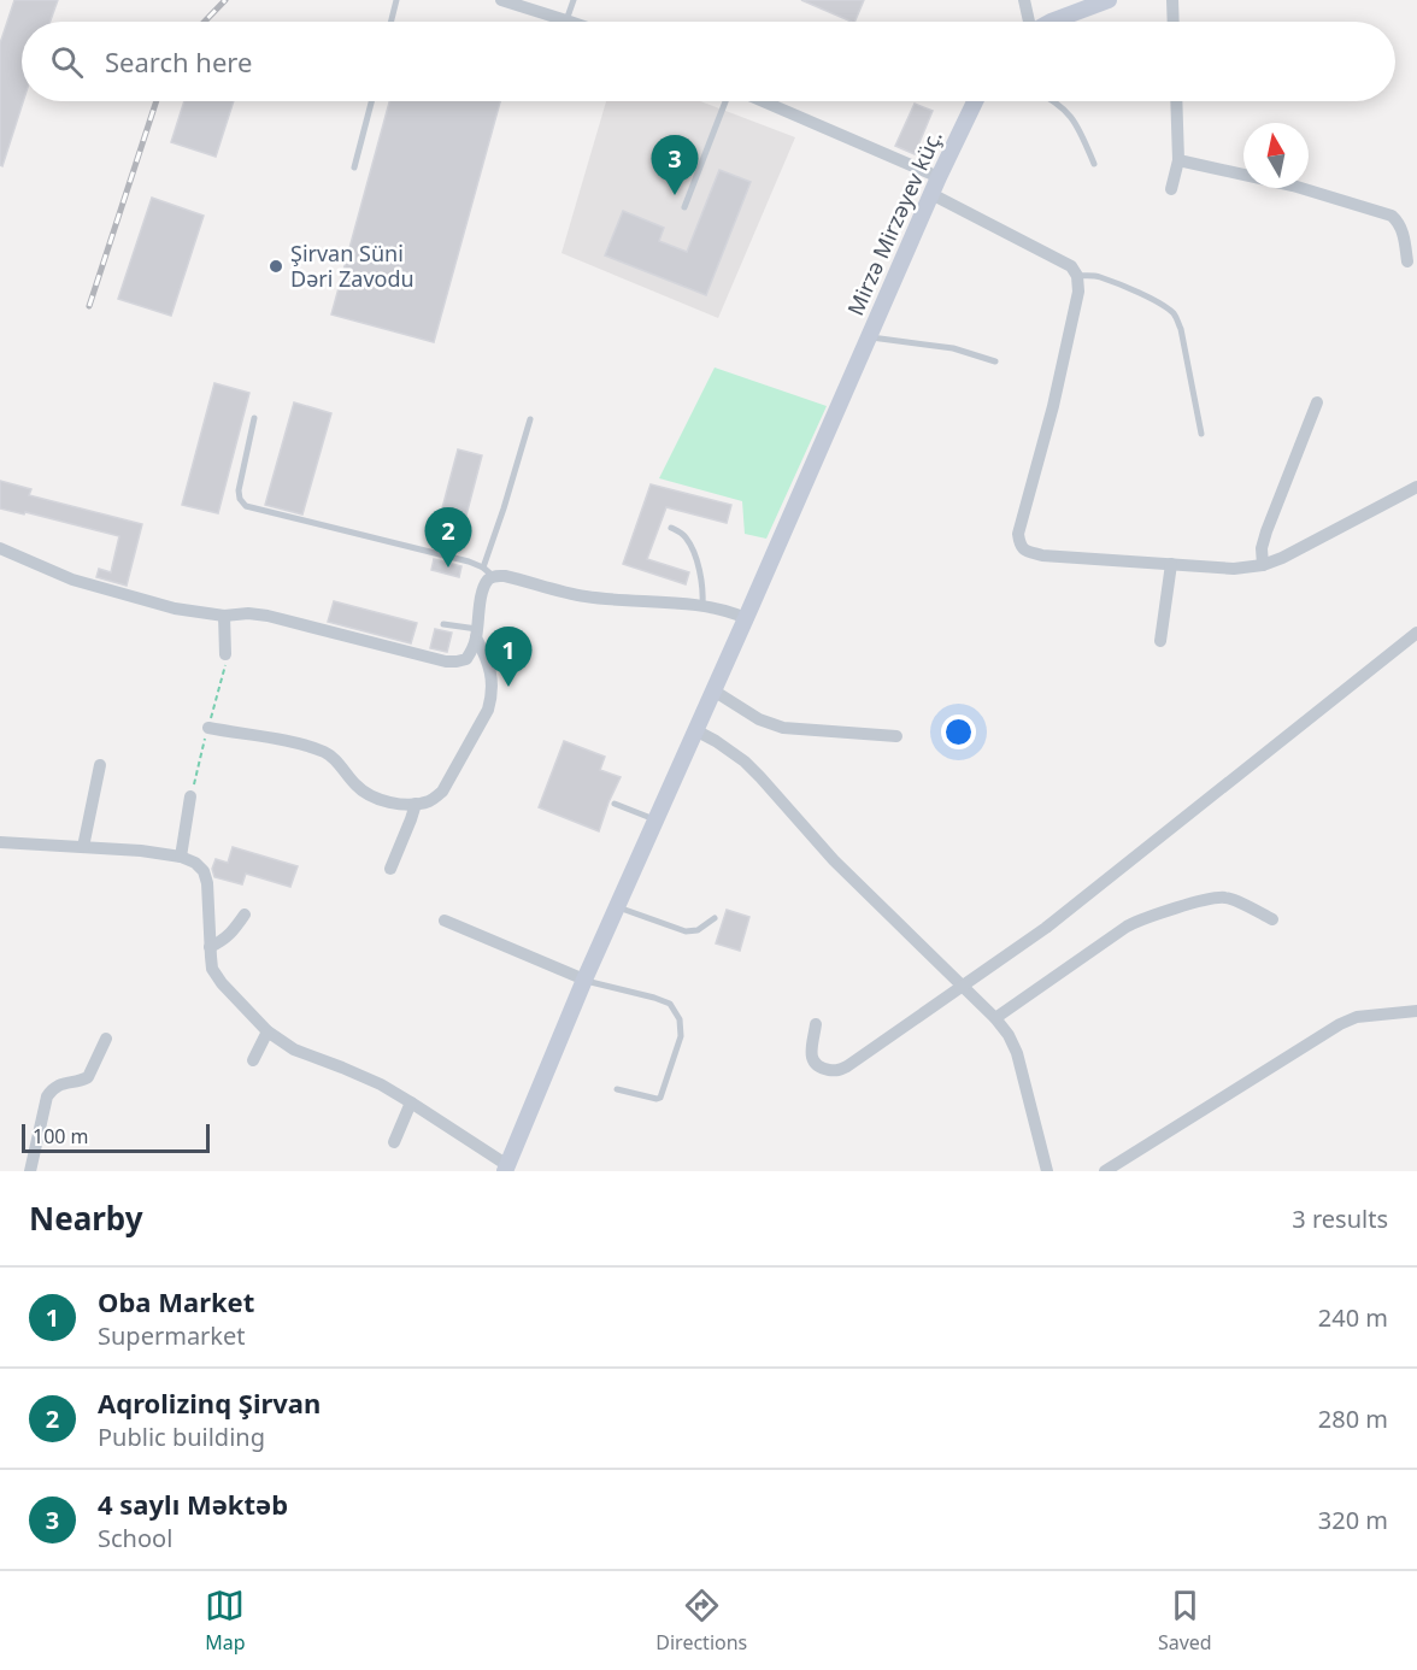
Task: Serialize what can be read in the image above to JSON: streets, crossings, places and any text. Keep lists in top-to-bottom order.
{
  "streets": {
    "main road": ["Mirzə Mirzəyev küç."]
  },
  "places": ["Şirvan Süni Dəri Zavodu"],
  "scale_bar": "100 m",
  "north": "top",
  "page": {
    "search": "Search here",
    "pins": ["3", "2", "1"],
    "scale": "100 m",
    "heading": ["Nearby", "3 results"],
    "list": [
      {
        "mark": "1",
        "name": "Oba Market",
        "note": "Supermarket",
        "value": "240 m"
      },
      {
        "mark": "2",
        "name": "Aqrolizinq Şirvan",
        "note": "Public building",
        "value": "280 m"
      },
      {
        "mark": "3",
        "name": "4 saylı Məktəb",
        "note": "School",
        "value": "320 m"
      }
    ],
    "nav": ["Map", "Directions", "Saved"]
  }
}
